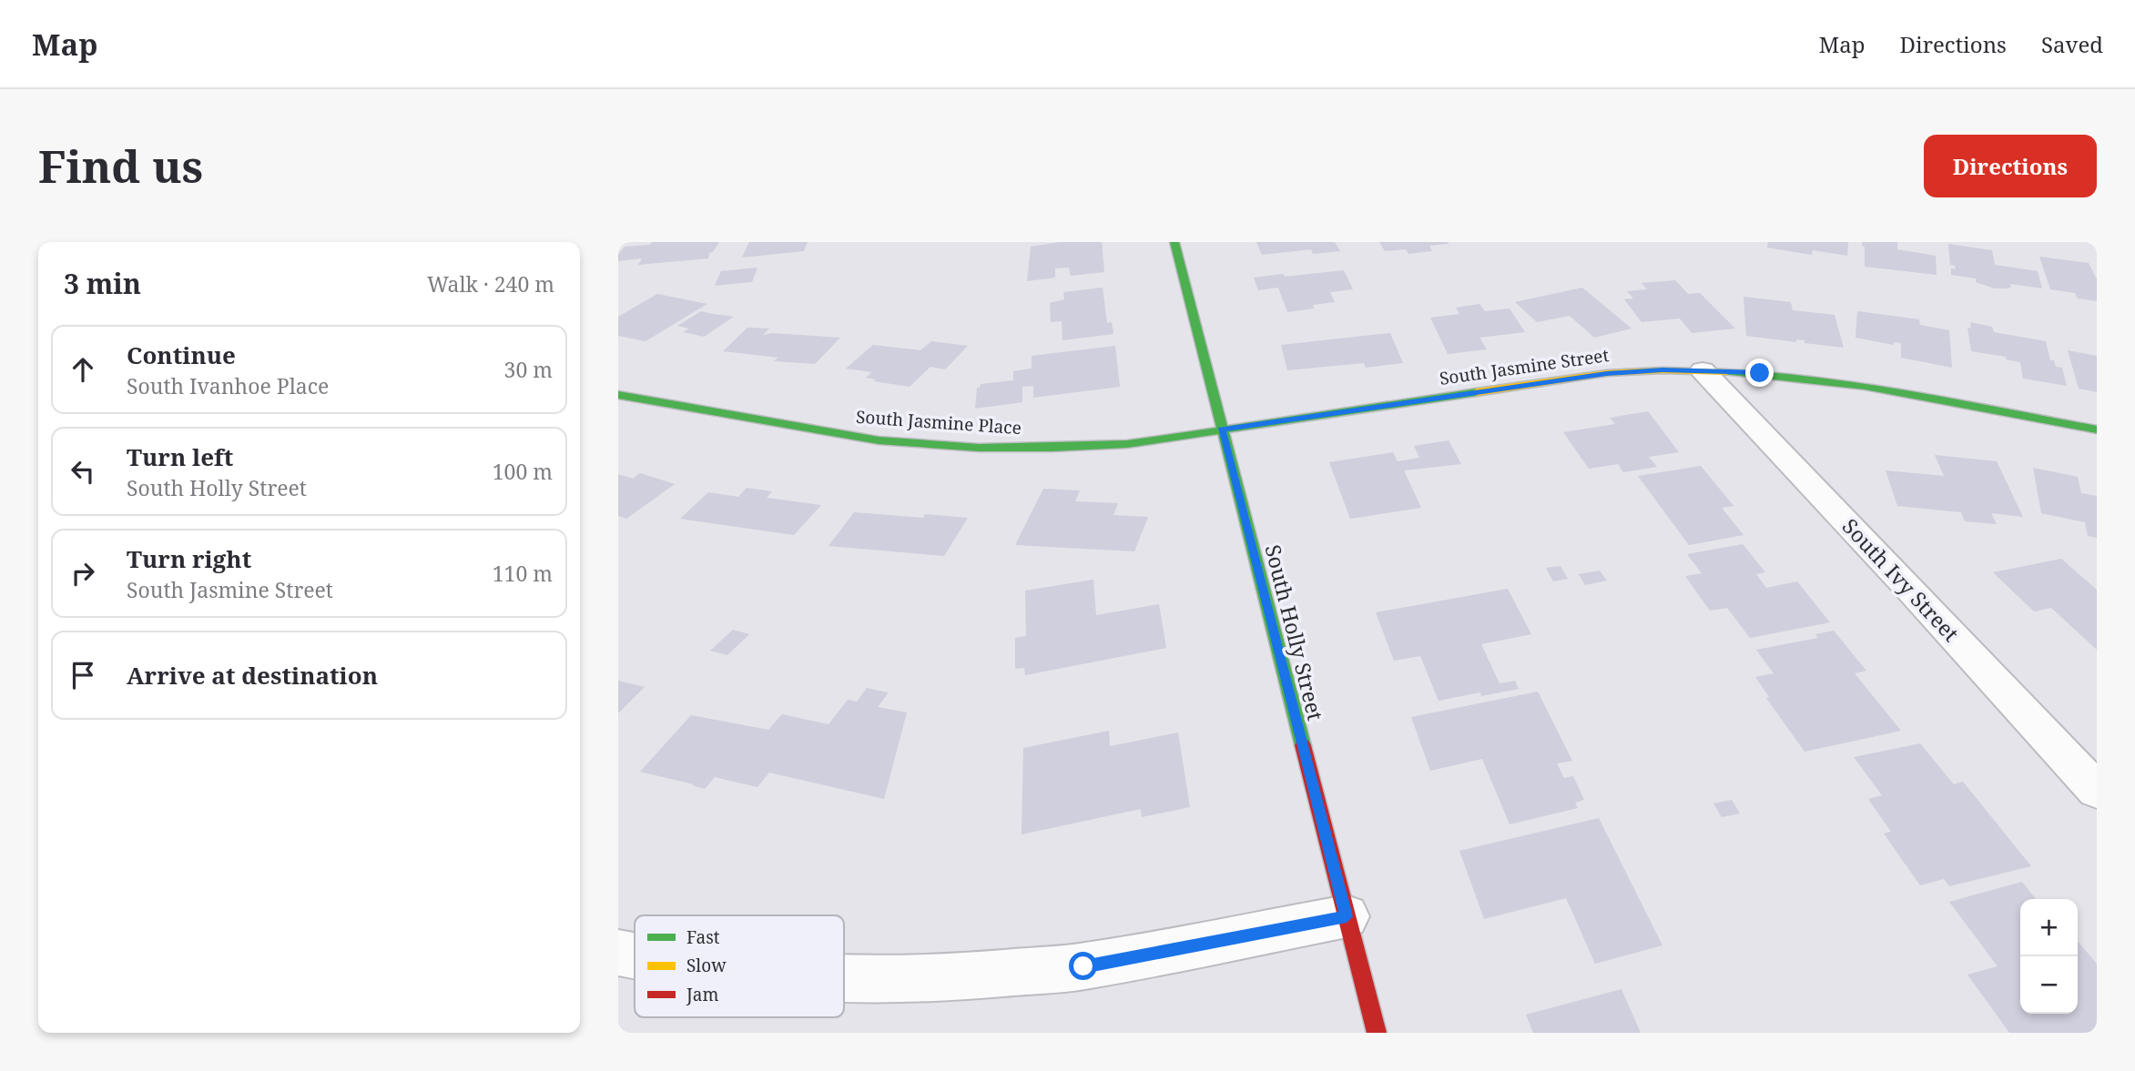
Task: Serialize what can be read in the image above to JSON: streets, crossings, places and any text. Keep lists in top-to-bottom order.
{
  "streets": {
    "street": [
      "South Jasmine Street",
      "South Jasmine Place",
      "South Ivy Street",
      "South Holly Street"
    ]
  },
  "crossings": [
    ["South Jasmine Street", "South Jasmine Place"],
    ["South Jasmine Street", "South Ivy Street"],
    ["South Jasmine Street", "South Holly Street"],
    ["South Jasmine Place", "South Holly Street"]
  ],
  "legend": ["Fast", "Slow", "Jam"],
  "page": {
    "header": "Map",
    "nav": ["Map", "Directions", "Saved"],
    "buttons": "Directions",
    "title": "Find us",
    "heading": ["3 min", "Walk · 240 m"],
    "list": [
      ["Continue", "South Ivanhoe Place", "30 m"],
      ["Turn left", "South Holly Street", "100 m"],
      ["Turn right", "South Jasmine Street", "110 m"],
      "Arrive at destination"
    ],
    "map_buttons": ["+", "−"]
  }
}
